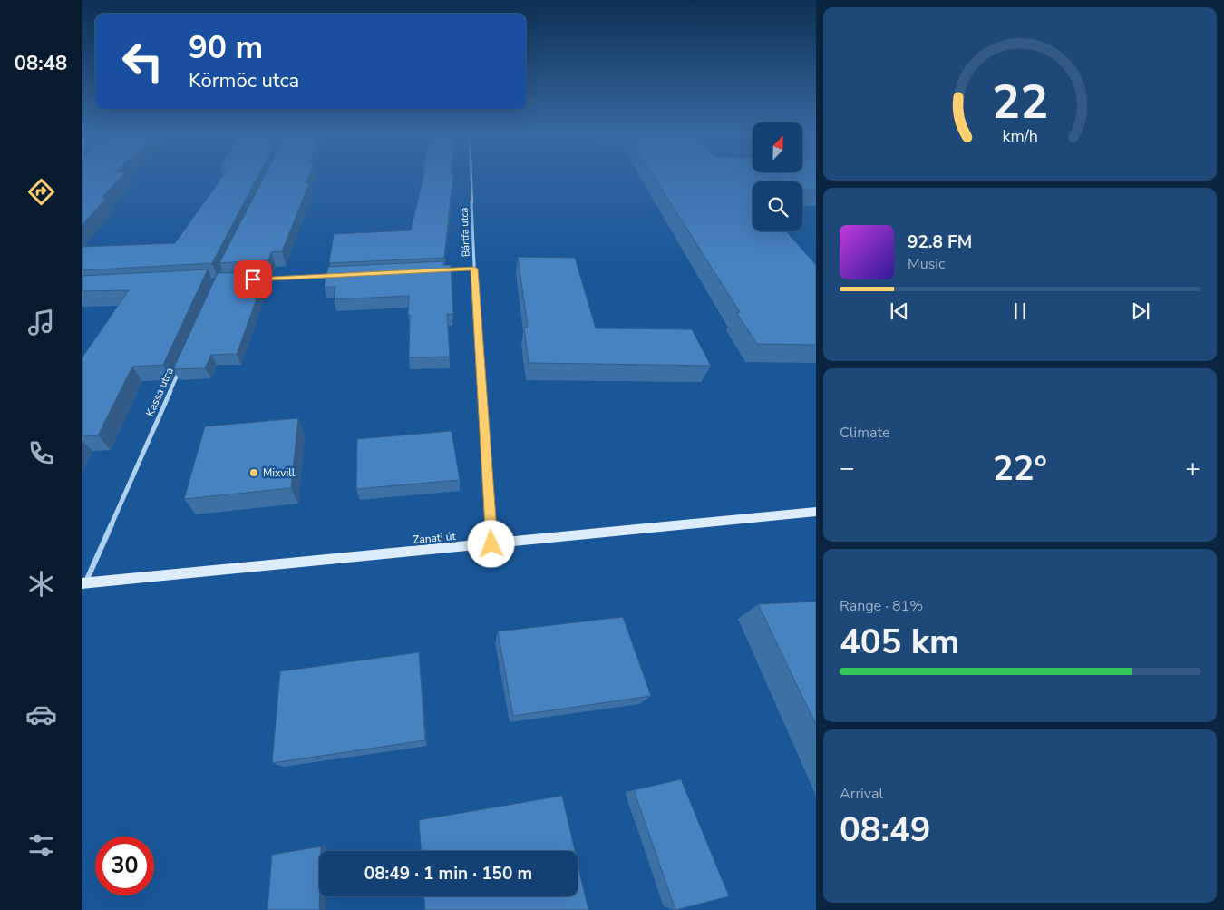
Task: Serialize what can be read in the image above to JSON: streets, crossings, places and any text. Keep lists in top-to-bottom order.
{
  "streets": {
    "street": ["Bártfa utca", "Kassa utca", "Zanati út"]
  },
  "crossings": [
    ["Bártfa utca", "Zanati út"],
    ["Kassa utca", "Zanati út"]
  ],
  "places": ["Mixvill"],
  "north": "top",
  "page": {
    "tabs": "08:48",
    "turn": ["90 m", "Körmöc utca"],
    "song": ["92.8 FM", "Music"],
    "tile": [
      "Climate",
      ["Range · 81%", "405 km"],
      ["Arrival", "08:49"]
    ],
    "heat": ["−", "22°", "+"],
    "limit": "30",
    "trip": "08:49 · 1 min · 150 m",
    "gauge": ["22", "km/h"]
  }
}
